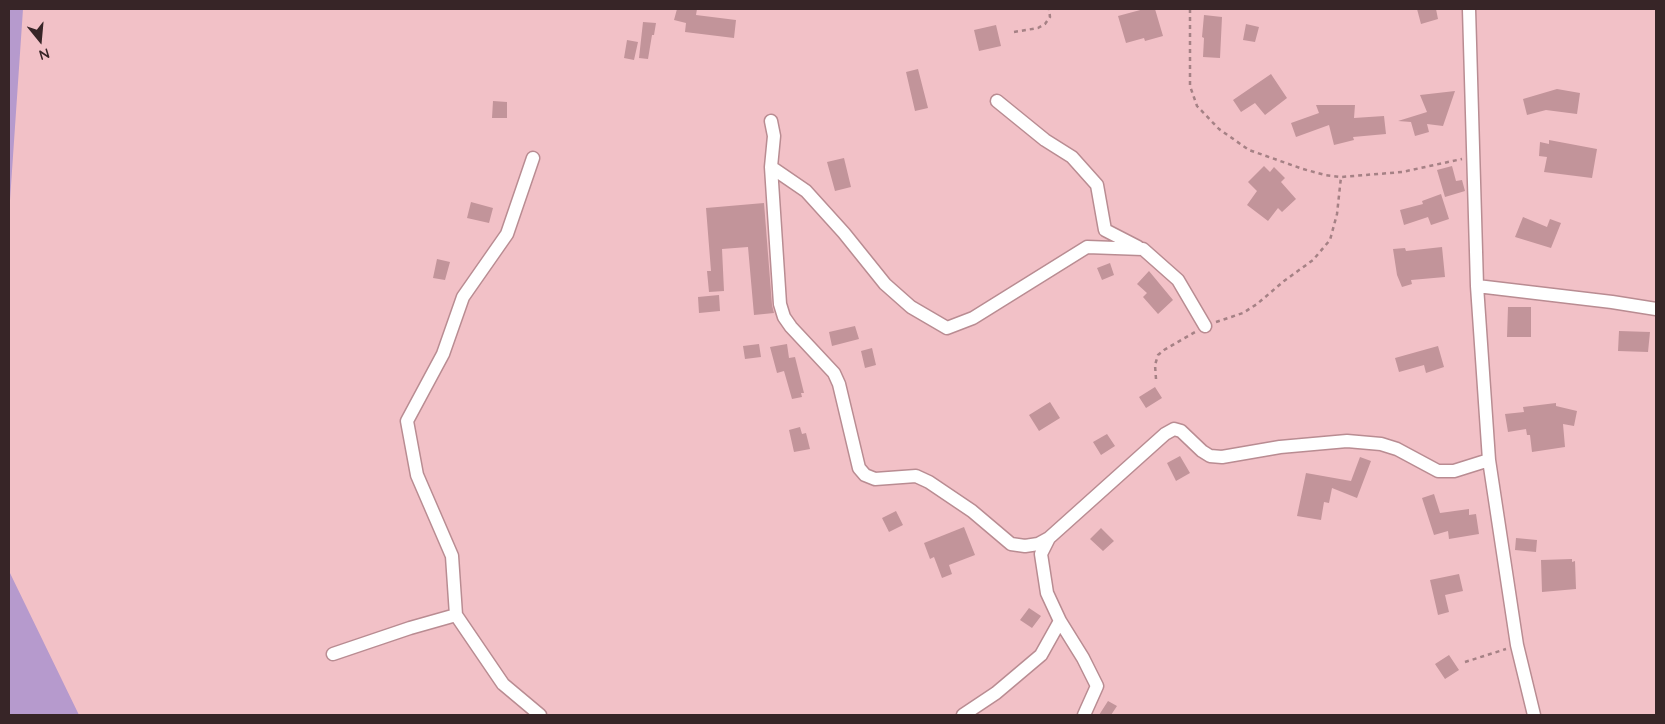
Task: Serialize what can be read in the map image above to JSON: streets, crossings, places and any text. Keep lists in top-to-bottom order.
{
  "north": "bottom"
}
